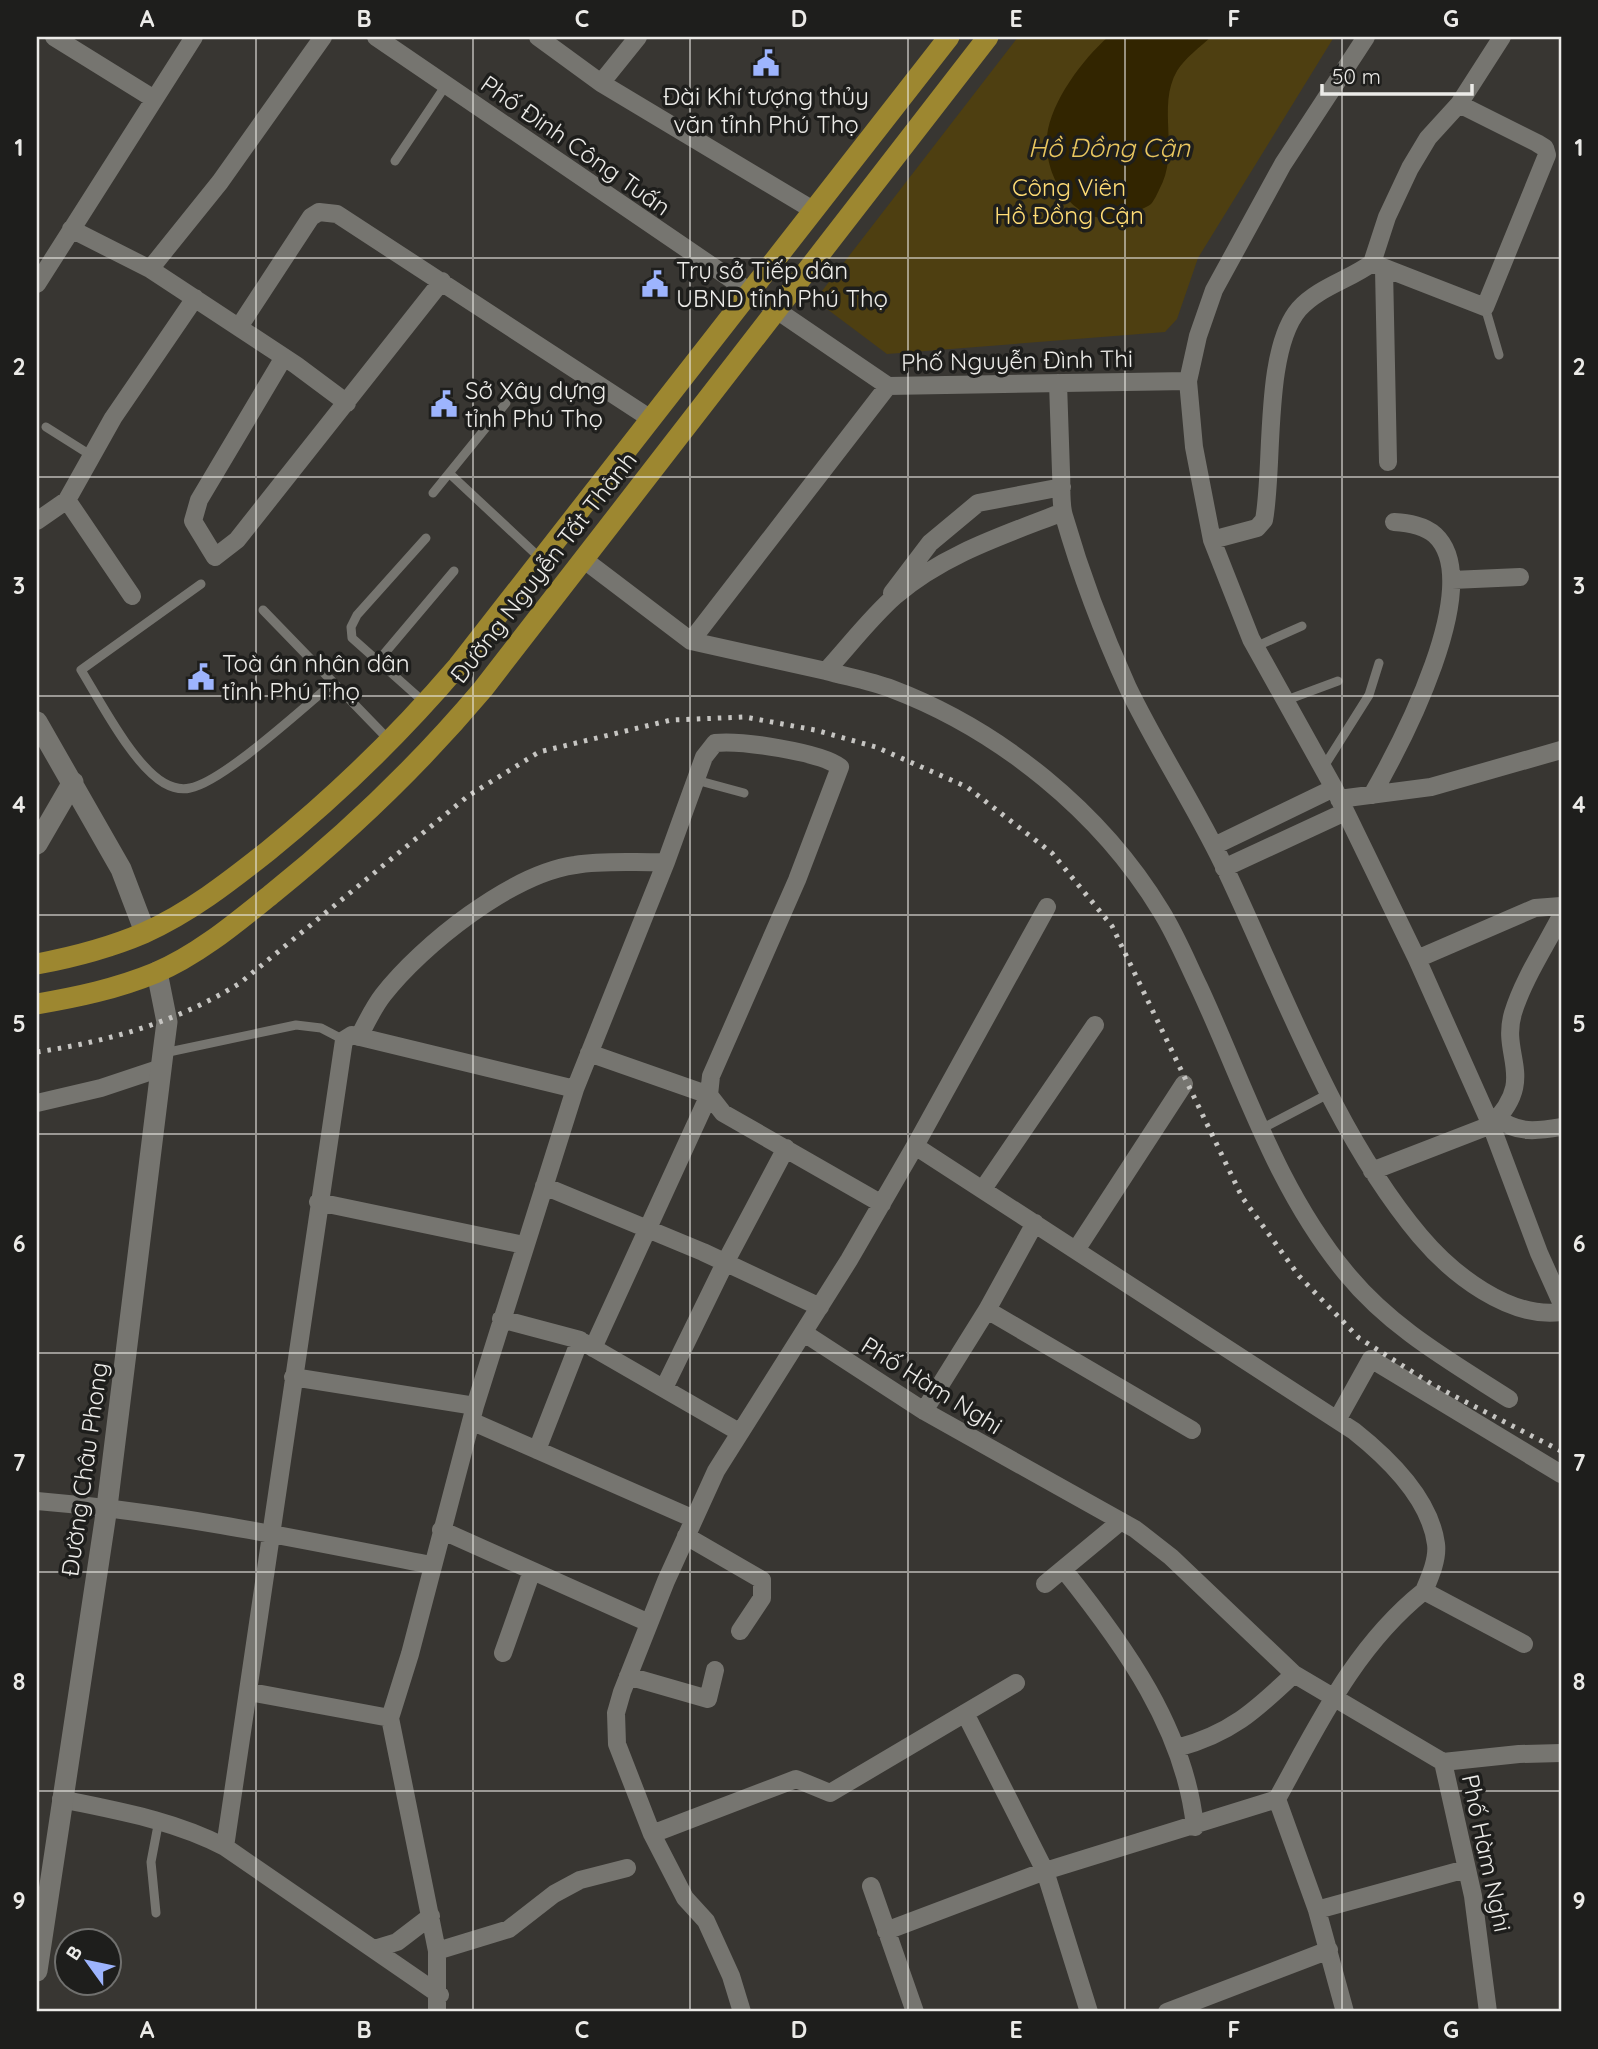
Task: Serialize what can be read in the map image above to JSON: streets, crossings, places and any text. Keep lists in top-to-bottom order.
{
  "streets": {
    "main road": ["Đường Nguyễn Tất Thành"],
    "street": [
      "Phố Đinh Công Tuấn",
      "Phố Nguyễn Đình Thi",
      "Phố Hàm Nghi",
      "Đường Châu Phong"
    ]
  },
  "crossings": [
    ["Phố Đinh Công Tuấn", "Phố Nguyễn Đình Thi"],
    ["Phố Đinh Công Tuấn", "Đường Nguyễn Tất Thành"],
    ["Phố Nguyễn Đình Thi", "Đường Nguyễn Tất Thành"],
    ["Đường Nguyễn Tất Thành", "Đường Châu Phong"]
  ],
  "water": ["Hồ Đồng Cận"],
  "parks": ["Công Viên Hồ Đồng Cận"],
  "places": {
    "public building": [
      "Đài Khí tượng thủy văn tỉnh Phú Thọ",
      "Trụ sở Tiếp dân UBND tỉnh Phú Thọ",
      "Sở Xây dựng tỉnh Phú Thọ",
      "Toà án nhân dân tỉnh Phú Thọ"
    ]
  },
  "scale_bar": "50 m",
  "north": "top left",
  "grid": {
    "columns": [
      "A",
      "B",
      "C",
      "D",
      "E",
      "F",
      "G"
    ],
    "rows": [
      "1",
      "2",
      "3",
      "4",
      "5",
      "6",
      "7",
      "8",
      "9"
    ]
  }
}
